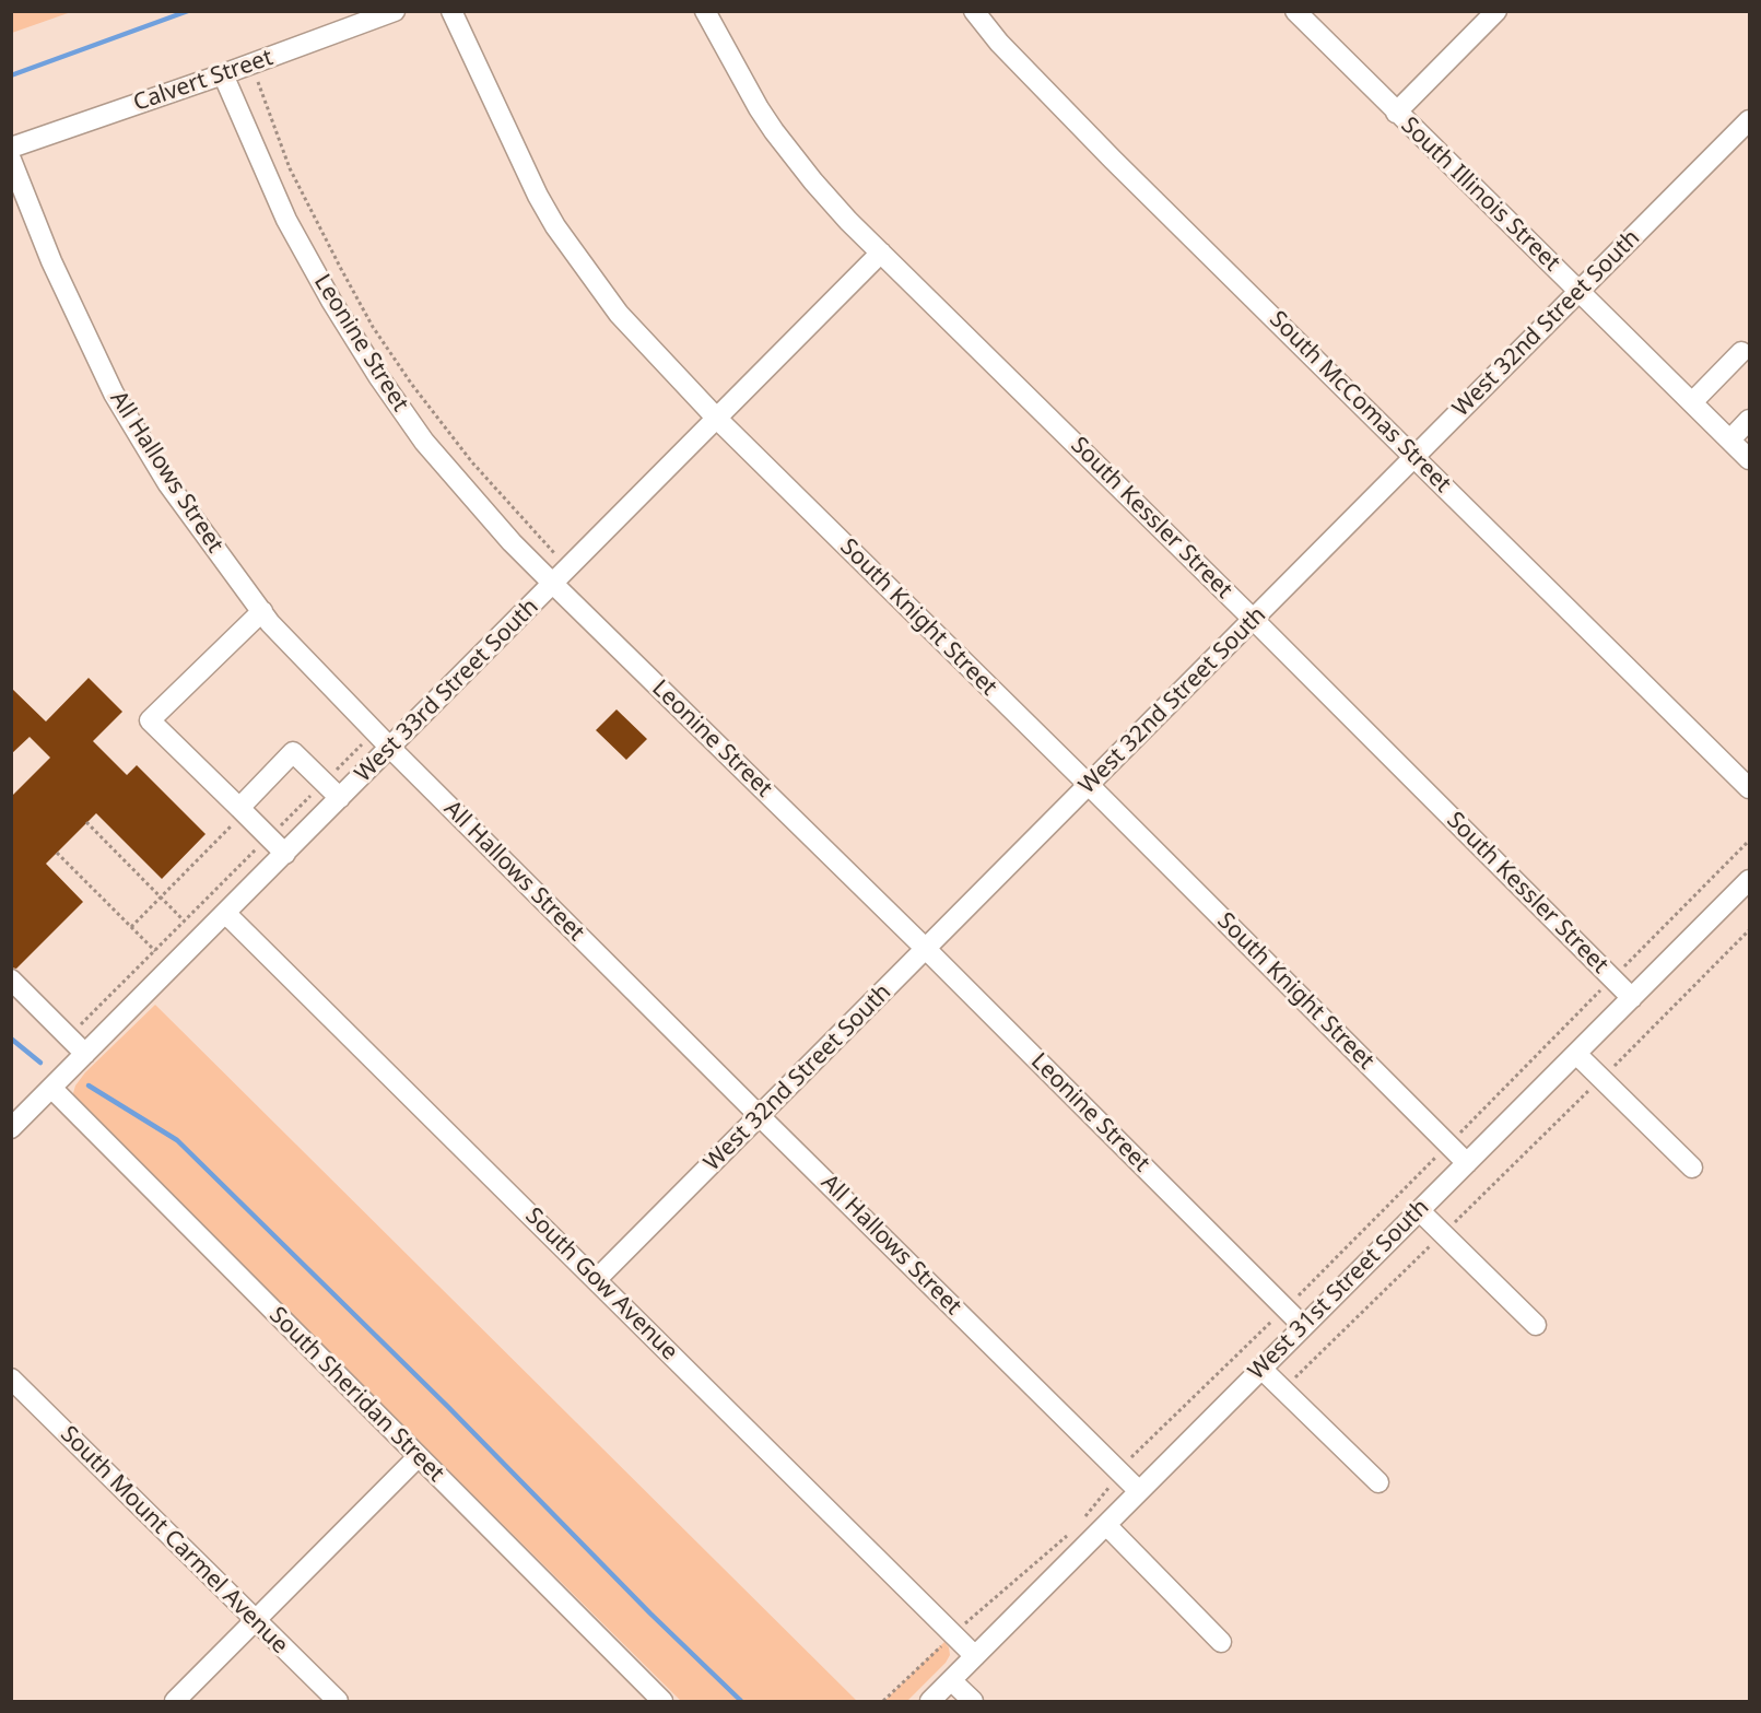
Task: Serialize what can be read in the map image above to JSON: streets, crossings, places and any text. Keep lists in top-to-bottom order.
{
  "streets": {
    "street": [
      "Calvert Street",
      "South Illinois Street",
      "West 32nd Street South",
      "Leonine Street",
      "South McComas Street",
      "All Hallows Street",
      "South Kessler Street",
      "South Knight Street",
      "West 33rd Street South",
      "South Gow Avenue",
      "West 31st Street South",
      "South Sheridan Street",
      "South Mount Carmel Avenue"
    ]
  },
  "crossings": [
    ["Calvert Street", "Leonine Street"],
    ["South Illinois Street", "West 32nd Street South"],
    ["West 32nd Street South", "Leonine Street"],
    ["West 32nd Street South", "South McComas Street"],
    ["West 32nd Street South", "All Hallows Street"],
    ["West 32nd Street South", "South Kessler Street"],
    ["West 32nd Street South", "South Knight Street"],
    ["West 32nd Street South", "South Gow Avenue"],
    ["Leonine Street", "West 33rd Street South"],
    ["Leonine Street", "West 31st Street South"],
    ["All Hallows Street", "West 33rd Street South"],
    ["All Hallows Street", "West 31st Street South"],
    ["South Kessler Street", "West 33rd Street South"],
    ["South Kessler Street", "West 31st Street South"],
    ["South Knight Street", "West 33rd Street South"],
    ["South Knight Street", "West 31st Street South"],
    ["West 33rd Street South", "South Gow Avenue"],
    ["West 33rd Street South", "South Sheridan Street"],
    ["South Gow Avenue", "West 31st Street South"]
  ]
}
